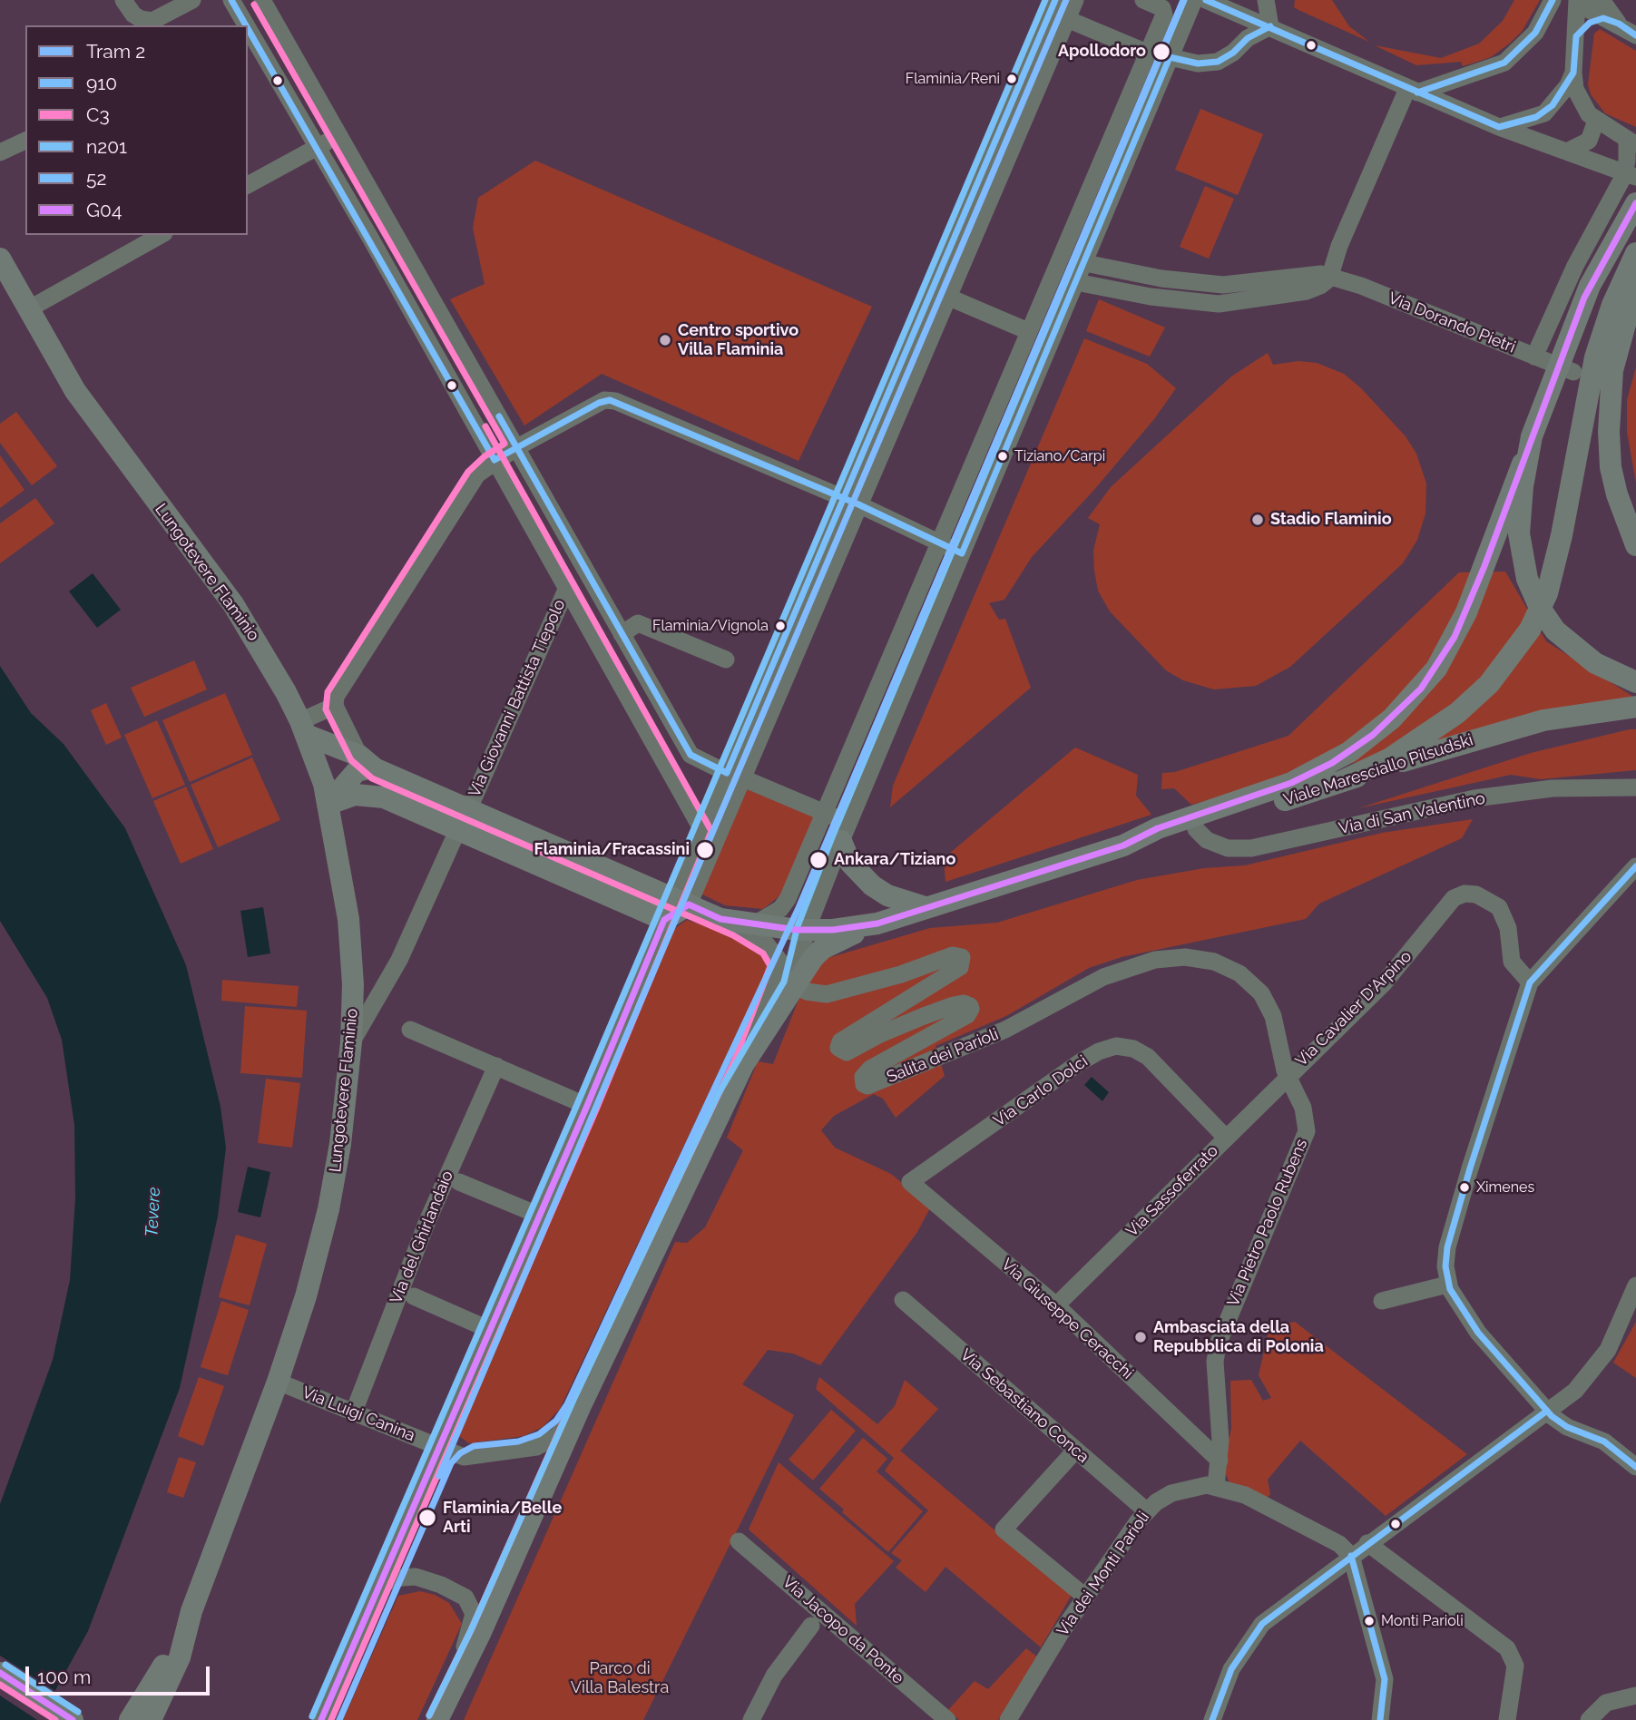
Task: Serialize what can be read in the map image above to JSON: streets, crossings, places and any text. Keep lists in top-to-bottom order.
{
  "streets": {
    "main road": ["Lungotevere Flaminio", "Viale Maresciallo Pilsudski"],
    "street": [
      "Via Dorando Pietri",
      "Via Giovanni Battista Tiepolo",
      "Via di San Valentino",
      "Via Cavalier D'Arpino",
      "Salita dei Parioli",
      "Via Carlo Dolci",
      "Via Sassoferrato",
      "Via Pietro Paolo Rubens",
      "Via del Ghirlandaio",
      "Via Giuseppe Ceracchi",
      "Via Sebastiano Conca",
      "Via Luigi Canina",
      "Via dei Monti Parioli",
      "Via Jacopo da Ponte"
    ]
  },
  "crossings": [
    ["Lungotevere Flaminio", "Via Luigi Canina"],
    ["Viale Maresciallo Pilsudski", "Via di San Valentino"],
    ["Via Cavalier D'Arpino", "Salita dei Parioli"],
    ["Via Cavalier D'Arpino", "Via Sassoferrato"],
    ["Via Cavalier D'Arpino", "Via Pietro Paolo Rubens"],
    ["Salita dei Parioli", "Via Sassoferrato"],
    ["Salita dei Parioli", "Via Pietro Paolo Rubens"],
    ["Via Carlo Dolci", "Via Sassoferrato"],
    ["Via Carlo Dolci", "Via Giuseppe Ceracchi"],
    ["Via Sassoferrato", "Via Pietro Paolo Rubens"],
    ["Via Sassoferrato", "Via Giuseppe Ceracchi"],
    ["Via Pietro Paolo Rubens", "Via Giuseppe Ceracchi"],
    ["Via Pietro Paolo Rubens", "Via dei Monti Parioli"],
    ["Via del Ghirlandaio", "Via Luigi Canina"],
    ["Via Sebastiano Conca", "Via dei Monti Parioli"]
  ],
  "water": ["Tevere"],
  "parks": ["Parco di Villa Balestra"],
  "places": [
    "Apollodoro",
    "Flaminia/Reni",
    "Centro sportivo Villa Flaminia",
    "Tiziano/Carpi",
    "Stadio Flaminio",
    "Flaminia/Vignola",
    "Flaminia/Fracassini",
    "Ankara/Tiziano",
    "Ximenes",
    "Ambasciata della Repubblica di Polonia",
    "Flaminia/Belle Arti",
    "Monti Parioli"
  ],
  "lines": [
    "tram line 2",
    "transit line 910",
    "transit line n201",
    "transit line C3",
    "transit line G04",
    "transit line 52"
  ],
  "legend": [
    "Tram 2",
    "910",
    "C3",
    "n201",
    "52",
    "G04"
  ],
  "scale_bar": "100 m"
}
